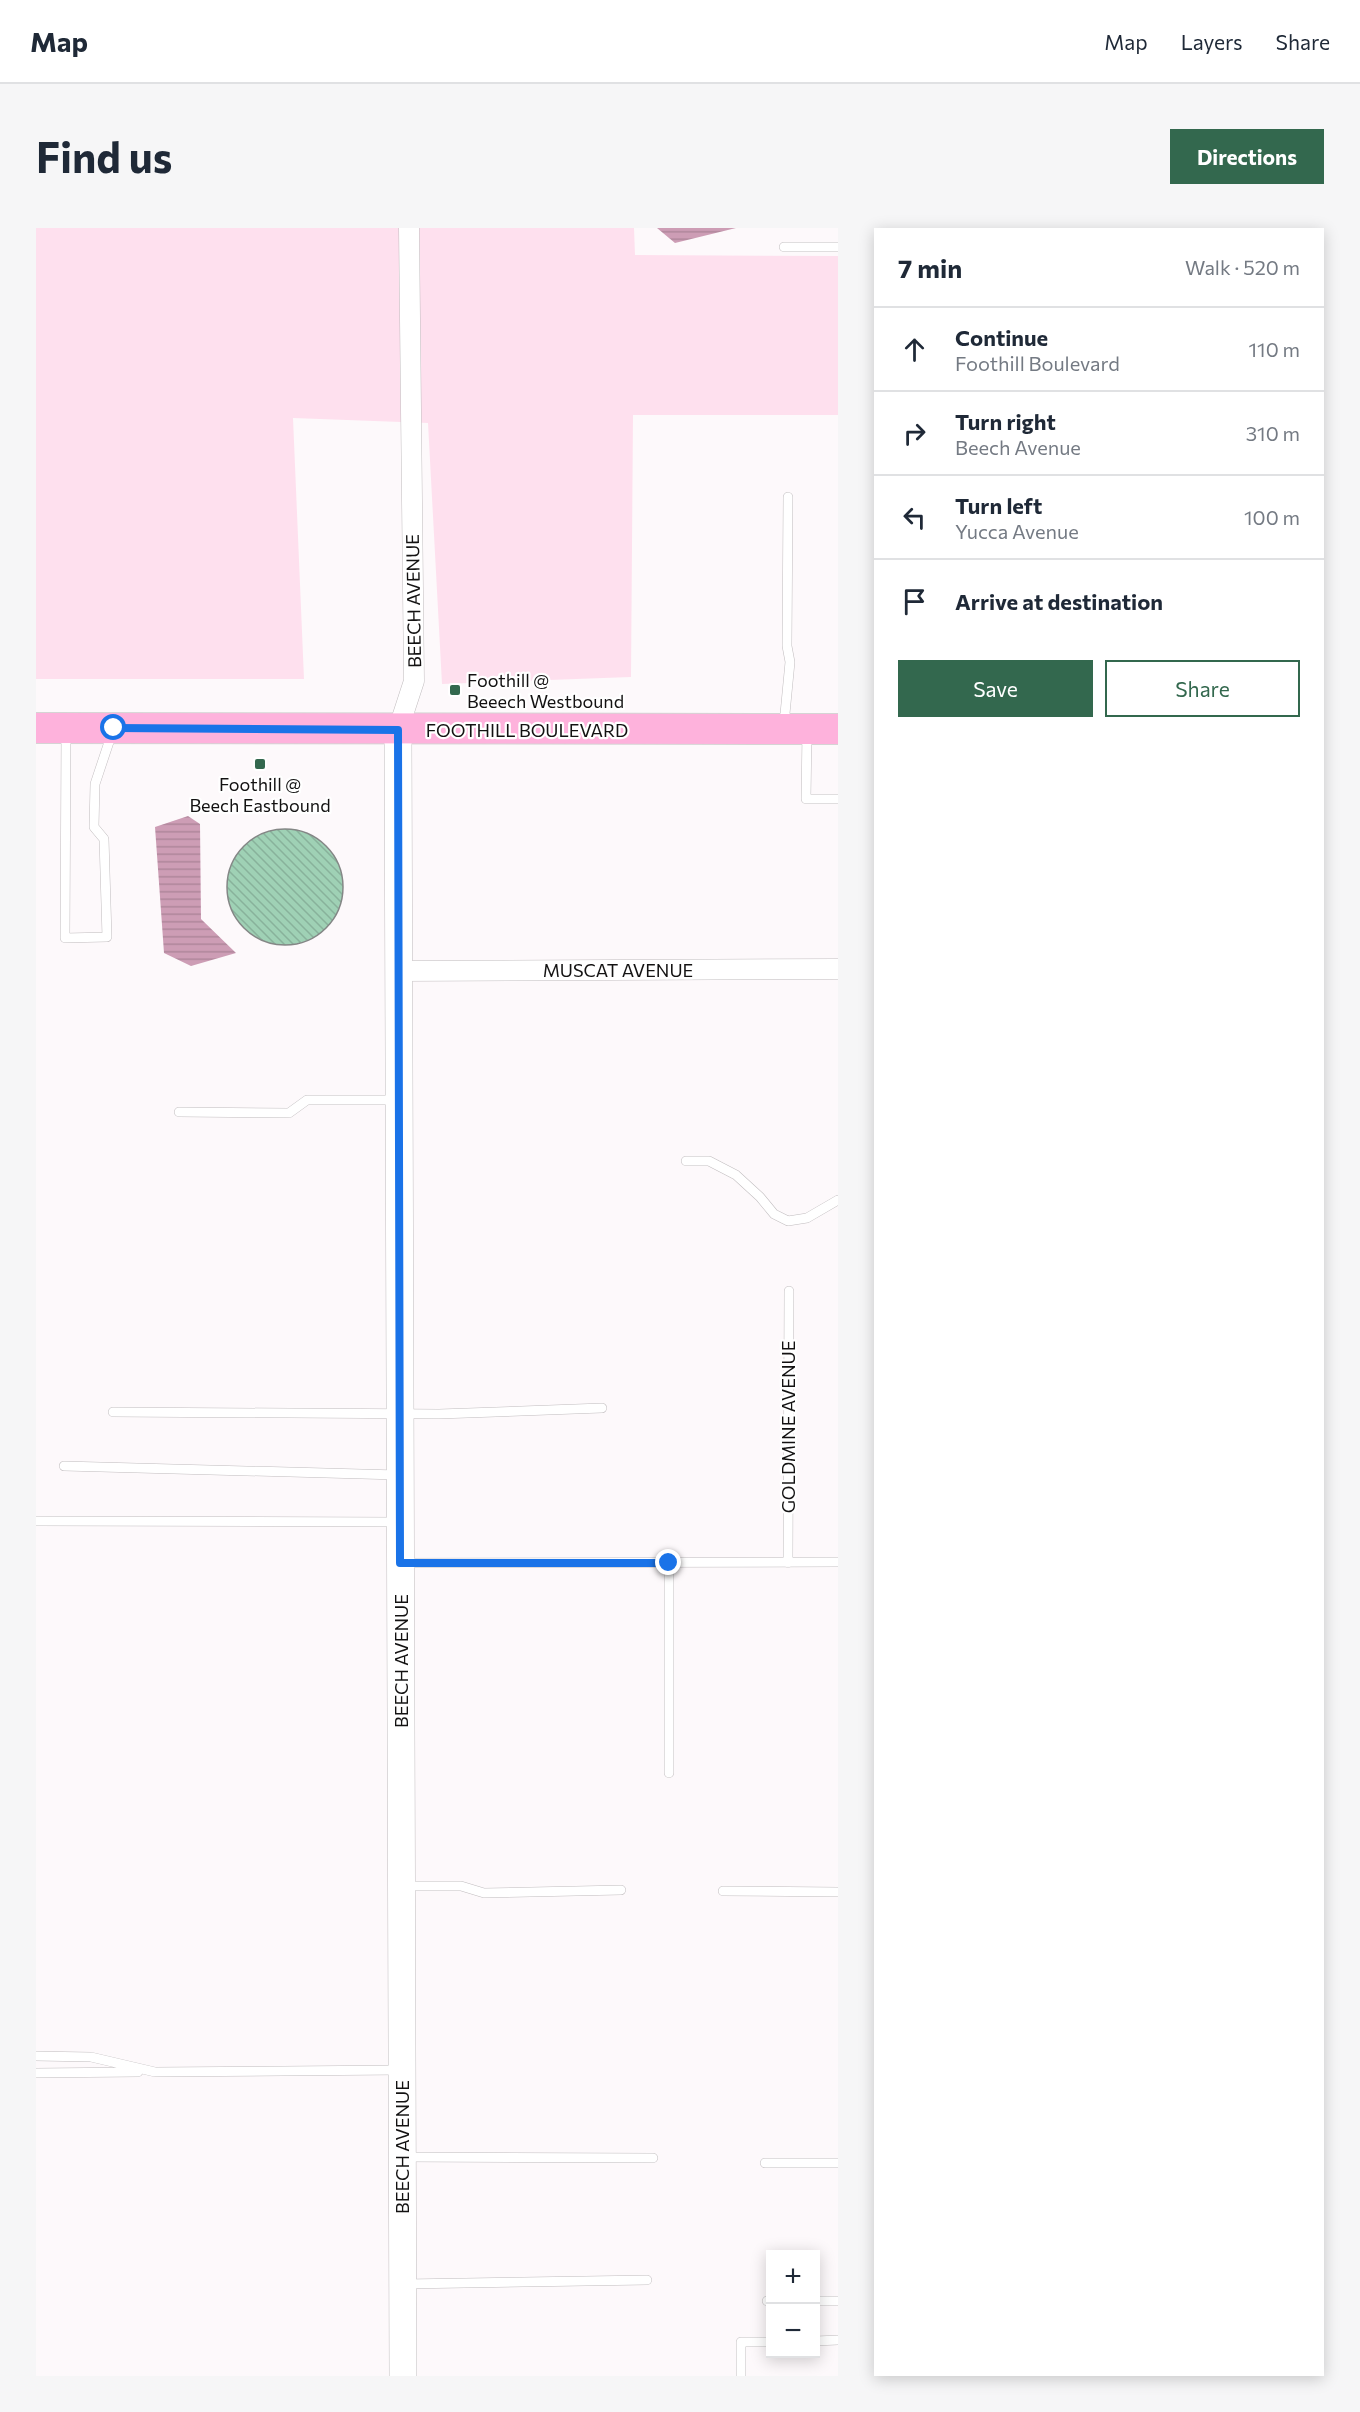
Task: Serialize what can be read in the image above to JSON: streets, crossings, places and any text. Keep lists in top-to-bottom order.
{
  "streets": {
    "main road": ["BEECH AVENUE", "FOOTHILL BOULEVARD"],
    "street": ["MUSCAT AVENUE"],
    "lane": ["GOLDMINE AVENUE"]
  },
  "crossings": [
    ["BEECH AVENUE", "FOOTHILL BOULEVARD"],
    ["BEECH AVENUE", "MUSCAT AVENUE"]
  ],
  "places": {
    "transit": ["Foothill @ Beeech Westbound", "Foothill @ Beech Eastbound"]
  },
  "page": {
    "header": "Map",
    "nav": ["Map", "Layers", "Share"],
    "buttons": [
      "Directions",
      ["Save", "Share"]
    ],
    "title": "Find us",
    "heading": ["7 min", "Walk · 520 m"],
    "list": [
      ["Continue", "Foothill Boulevard", "110 m"],
      ["Turn right", "Beech Avenue", "310 m"],
      ["Turn left", "Yucca Avenue", "100 m"],
      "Arrive at destination"
    ],
    "map_buttons": ["+", "−"]
  }
}
